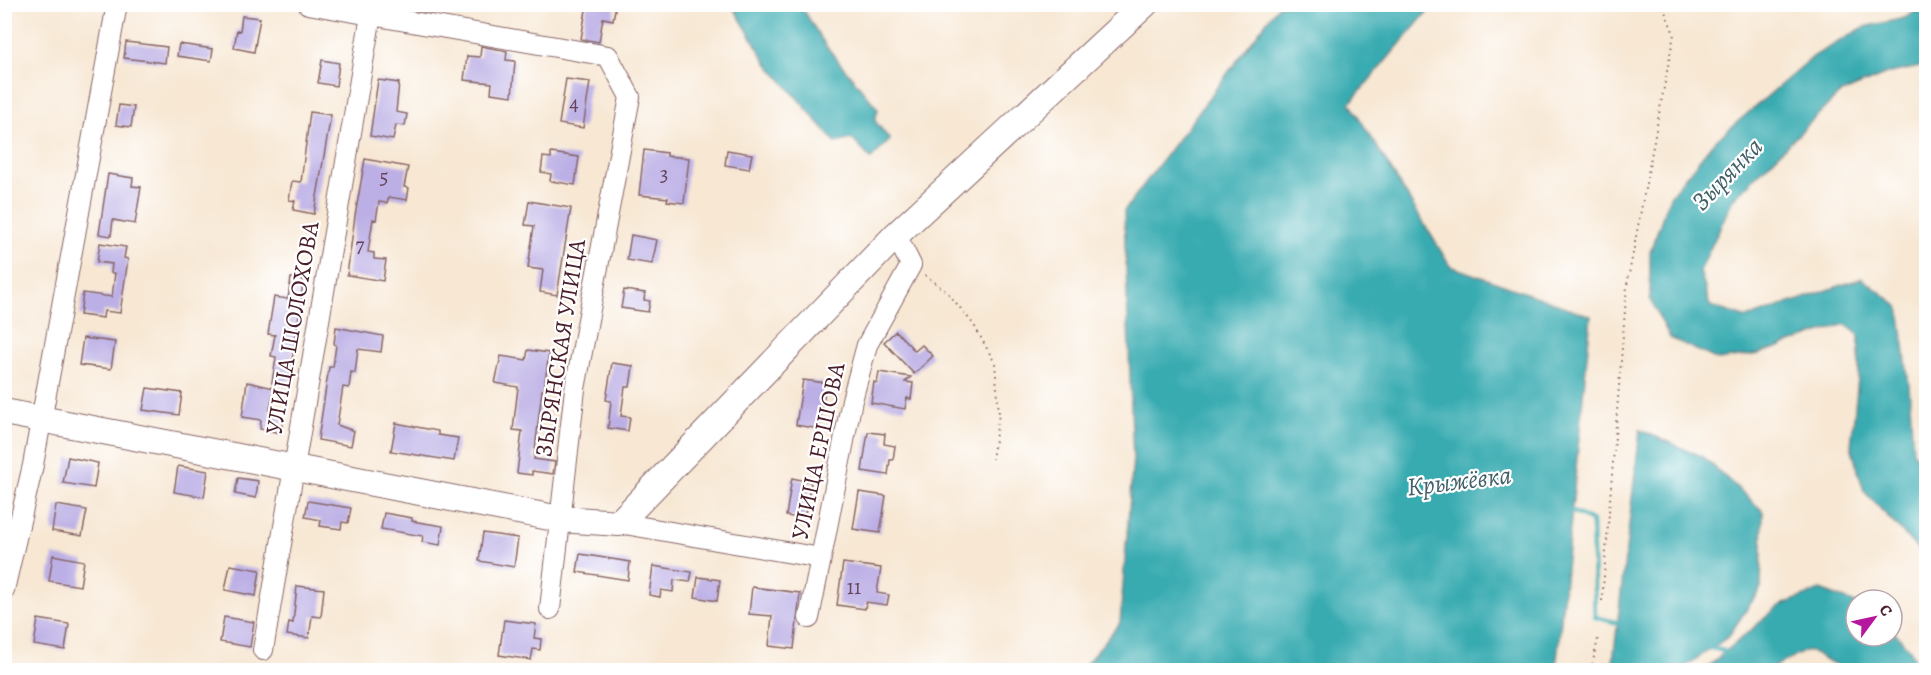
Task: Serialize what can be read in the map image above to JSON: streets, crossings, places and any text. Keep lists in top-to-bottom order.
{
  "streets": {
    "street": ["УЛИЦА ШОЛОХОВА", "ЗЫРЯНСКАЯ УЛИЦА", "УЛИЦА ЕРШОВА"]
  },
  "crossings": [
    ["УЛИЦА ШОЛОХОВА", "ЗЫРЯНСКАЯ УЛИЦА"]
  ],
  "water": ["Зырянка", "Крыжёвка"],
  "house_numbers": [
    "4",
    "3",
    "5",
    "7",
    "11"
  ],
  "north": "top right"
}
